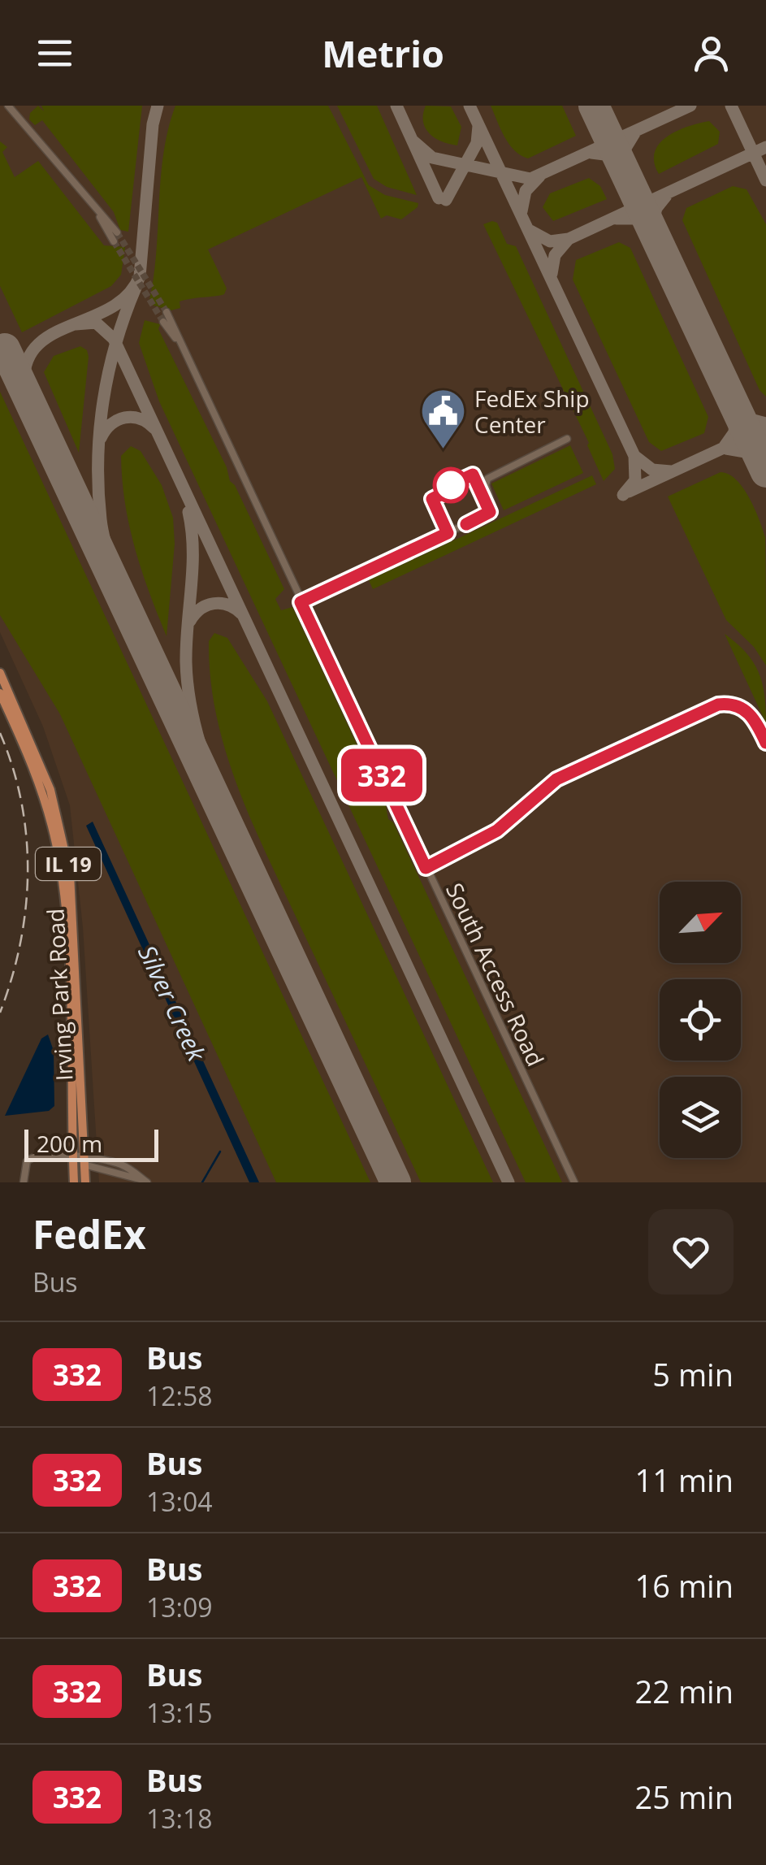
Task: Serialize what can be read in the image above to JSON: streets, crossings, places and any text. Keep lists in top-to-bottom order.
{
  "streets": {
    "main road": ["IL 19", "Irving Park Road"],
    "street": ["South Access Road"]
  },
  "water": ["Silver Creek"],
  "places": {
    "public building": ["FedEx Ship Center"]
  },
  "lines": ["bus line 332"],
  "scale_bar": "200 m",
  "north": "top right",
  "page": {
    "header": "Metrio",
    "on_map": "332",
    "scale": "200 m",
    "heading": ["FedEx", "Bus"],
    "list": [
      {
        "mark": "332",
        "name": "Bus",
        "note": "12:58",
        "value": "5 min"
      },
      {
        "mark": "332",
        "name": "Bus",
        "note": "13:04",
        "value": "11 min"
      },
      {
        "mark": "332",
        "name": "Bus",
        "note": "13:09",
        "value": "16 min"
      },
      {
        "mark": "332",
        "name": "Bus",
        "note": "13:15",
        "value": "22 min"
      },
      {
        "mark": "332",
        "name": "Bus",
        "note": "13:18",
        "value": "25 min"
      }
    ]
  }
}
